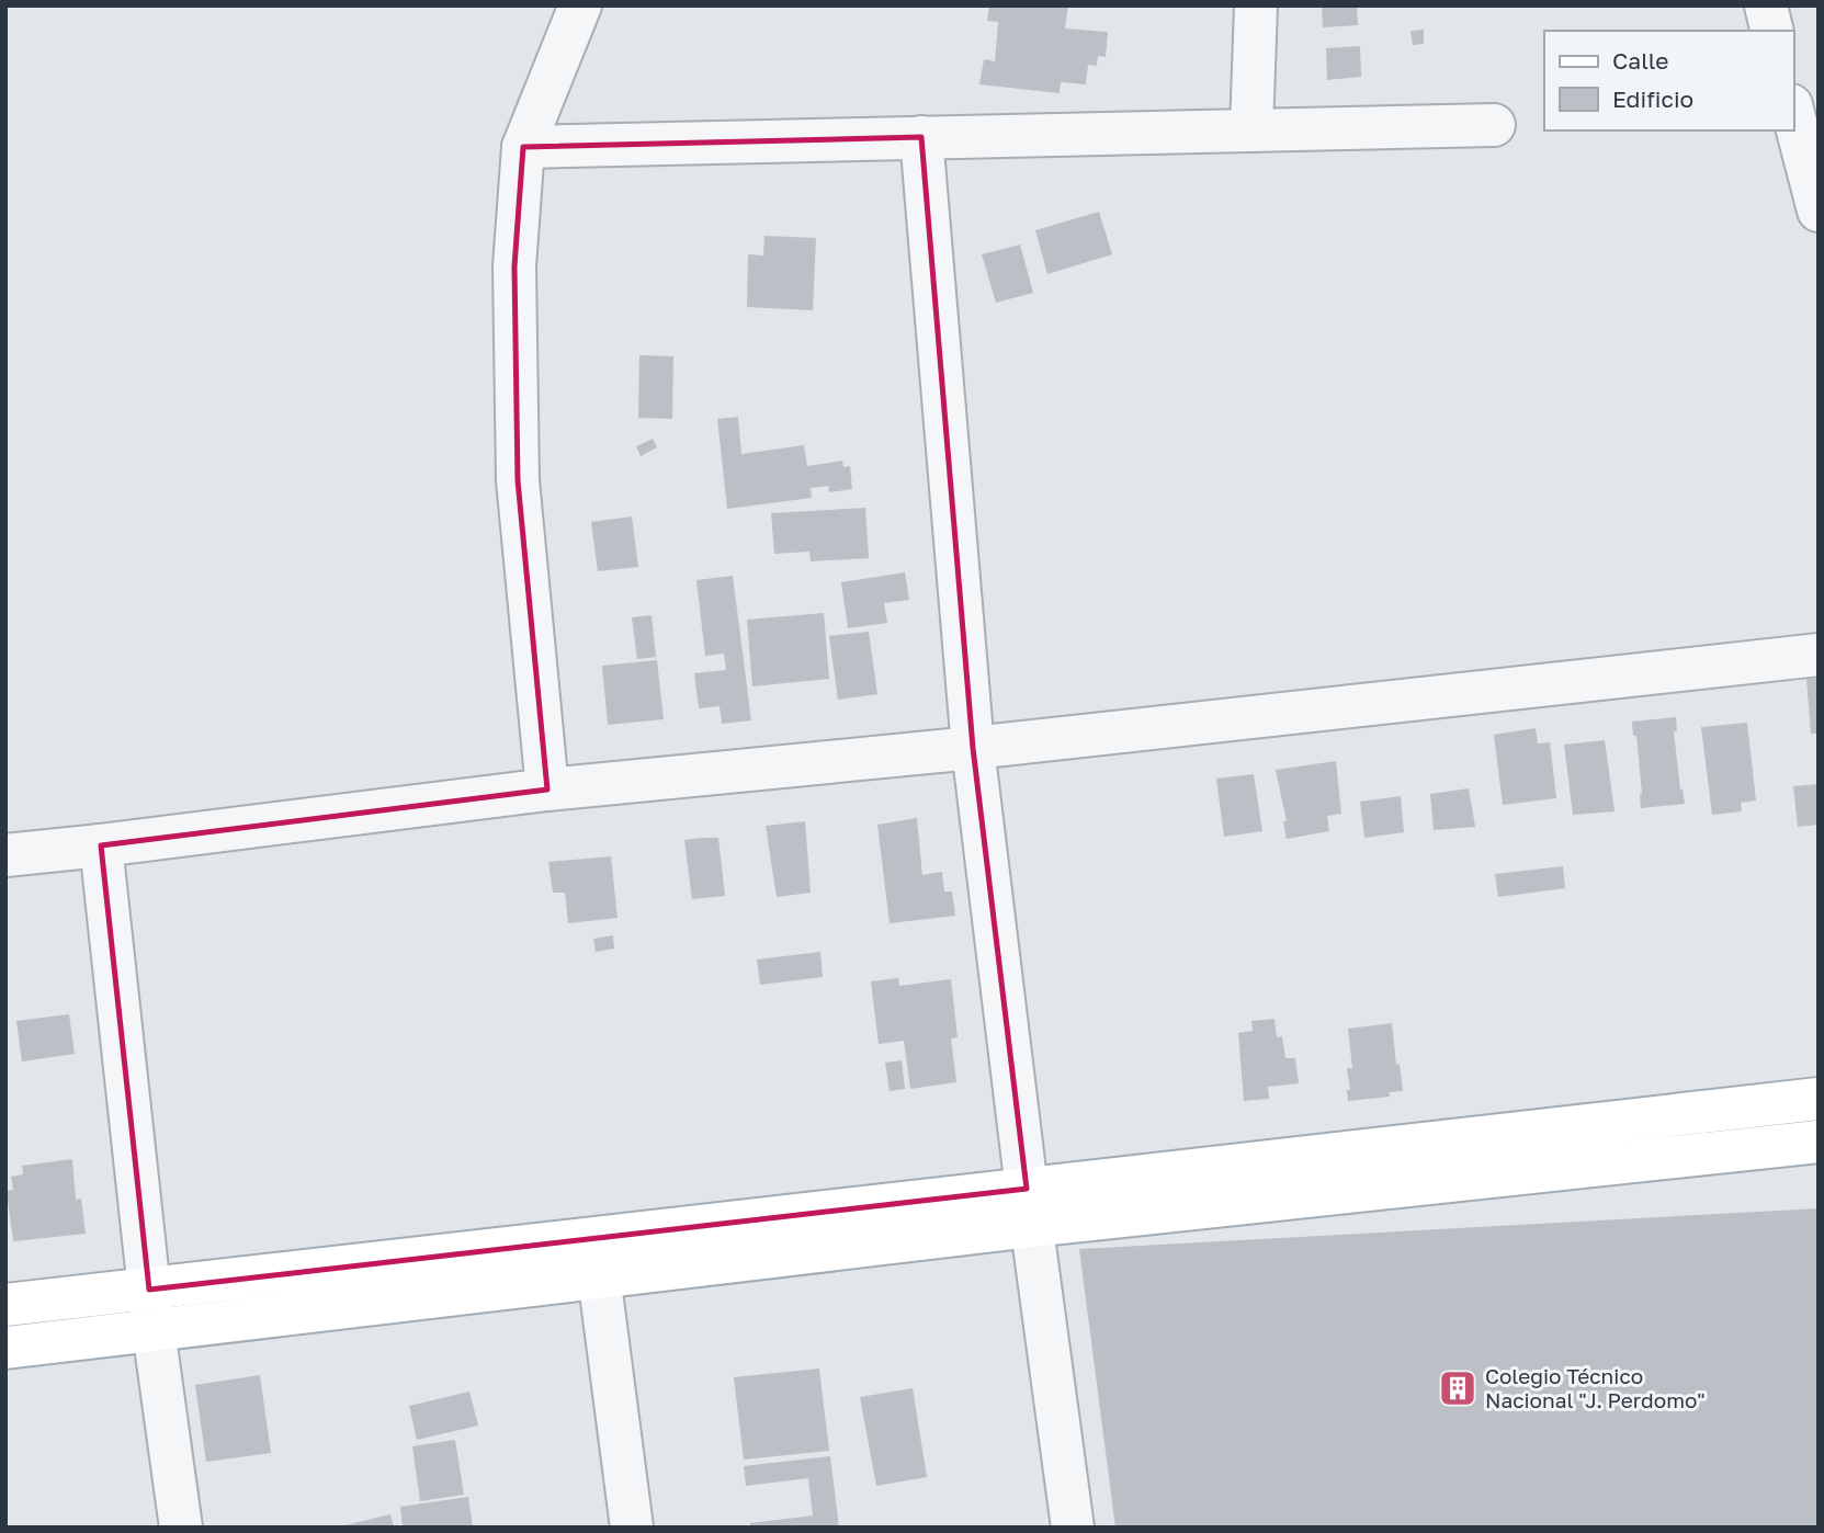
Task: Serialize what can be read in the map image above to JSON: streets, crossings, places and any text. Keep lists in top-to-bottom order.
{
  "places": {
    "building": ["Colegio Técnico Nacional \"J. Perdomo\""]
  },
  "legend": ["Calle", "Edificio"]
}
